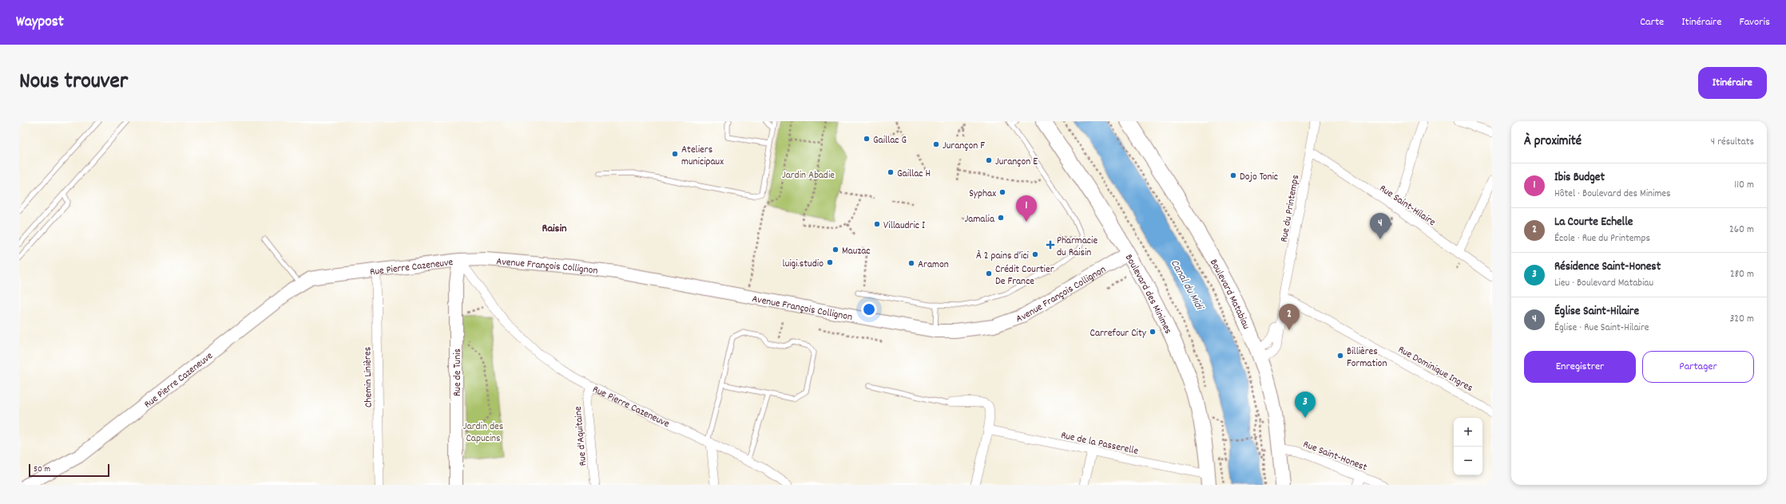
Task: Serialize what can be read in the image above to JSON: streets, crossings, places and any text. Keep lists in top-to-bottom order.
{
  "streets": {
    "main road": ["Boulevard des Minimes", "Boulevard Matabiau"],
    "street": [
      "Rue Saint-Hilaire",
      "Rue du Printemps",
      "Avenue François Collignon",
      "Rue Pierre Cazeneuve",
      "Rue Dominique Ingres",
      "Rue de Tunis",
      "Chemin Linières",
      "Rue d'Aquitaine",
      "Rue de la Passerelle",
      "Rue Saint-Honest"
    ]
  },
  "crossings": [
    ["Rue Saint-Hilaire", "Rue du Printemps"],
    ["Rue du Printemps", "Boulevard Matabiau"],
    ["Rue du Printemps", "Rue Dominique Ingres"],
    ["Avenue François Collignon", "Rue Pierre Cazeneuve"],
    ["Avenue François Collignon", "Boulevard des Minimes"],
    ["Avenue François Collignon", "Rue de Tunis"],
    ["Rue Pierre Cazeneuve", "Rue de Tunis"],
    ["Rue Pierre Cazeneuve", "Chemin Linières"],
    ["Rue Pierre Cazeneuve", "Rue d'Aquitaine"],
    ["Boulevard des Minimes", "Rue de la Passerelle"],
    ["Boulevard Matabiau", "Rue Saint-Honest"]
  ],
  "districts": ["Raisin"],
  "water": ["Canal du Midi"],
  "parks": ["Jardin Abadie", "Jardin des Capucins"],
  "places": {
    "other": [
      "Gaillac G",
      "Jurançon F",
      "Ateliers municipaux",
      "Jurançon E",
      "Gaillac H",
      "Dojo Tonic",
      "Syphax",
      "Jamalia",
      "Villaudric I",
      "Mauzac",
      "À 2 pains d’ici",
      "luigi.studio",
      "Aramon",
      "Crédit Courtier De France",
      "Carrefour City",
      "Billières Formation"
    ],
    "health": ["Pharmacie du Raisin"]
  },
  "scale_bar": "50 m",
  "page": {
    "header": "Waypost",
    "nav": ["Carte", "Itinéraire", "Favoris"],
    "title": "Nous trouver",
    "buttons": [
      "Itinéraire",
      ["Enregistrer", "Partager"]
    ],
    "heading": ["À proximité", "4 résultats"],
    "list": [
      {
        "mark": "1",
        "name": "Ibis Budget",
        "note": "Hôtel · Boulevard des Minimes",
        "value": "110 m"
      },
      {
        "mark": "2",
        "name": "La Courte Echelle",
        "note": "École · Rue du Printemps",
        "value": "260 m"
      },
      {
        "mark": "3",
        "name": "Résidence Saint-Honest",
        "note": "Lieu · Boulevard Matabiau",
        "value": "280 m"
      },
      {
        "mark": "4",
        "name": "Église Saint-Hilaire",
        "note": "Église · Rue Saint-Hilaire",
        "value": "320 m"
      }
    ],
    "pins": [
      "1",
      "4",
      "2",
      "3"
    ],
    "map_buttons": ["+", "−"],
    "scale": "50 m"
  }
}
